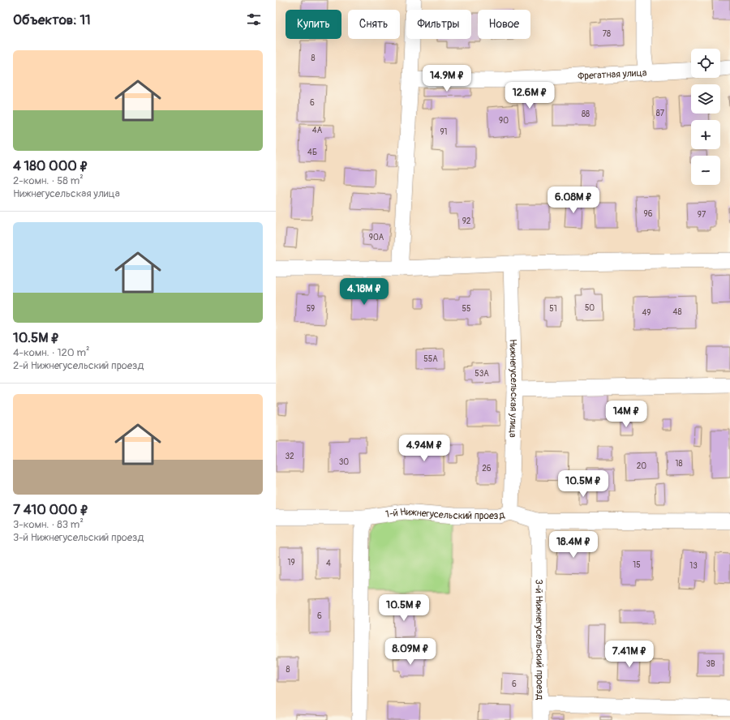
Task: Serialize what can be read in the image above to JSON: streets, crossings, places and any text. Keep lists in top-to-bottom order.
{
  "streets": {
    "street": [
      "Фрегатная улица",
      "Нижнегусельская улица",
      "1-й Нижнегусельский проезд",
      "3-й Нижнегусельский проезд"
    ]
  },
  "crossings": [
    ["Нижнегусельская улица", "1-й Нижнегусельский проезд"],
    ["1-й Нижнегусельский проезд", "3-й Нижнегусельский проезд"]
  ],
  "house_numbers": [
    "78",
    "8",
    "6",
    "87",
    "88",
    "90",
    "4А",
    "91",
    "4Б",
    "96",
    "97",
    "92",
    "90А",
    "50",
    "59",
    "55",
    "51",
    "48",
    "49",
    "55А",
    "53А",
    "32",
    "30",
    "18",
    "20",
    "26",
    "19",
    "4",
    "15",
    "13",
    "6",
    "3В",
    "8",
    "6"
  ],
  "page": {
    "heading": "Объектов: 11",
    "chip": [
      "Купить",
      "Снять",
      "Фильтры",
      "Новое"
    ],
    "list": [
      {
        "name": "4 180 000 ₽",
        "note": "2-комн. · 58 m² · Нижнегусельская улица"
      },
      {
        "name": "10.5M ₽",
        "note": "4-комн. · 120 m² · 2-й Нижнегусельский проезд"
      },
      {
        "name": "7 410 000 ₽",
        "note": "3-комн. · 83 m² · 3-й Нижнегусельский проезд"
      }
    ],
    "map_buttons": ["+", "−"],
    "price": [
      "14.9M ₽",
      "12.6M ₽",
      "6.08M ₽",
      "4.18M ₽",
      "14M ₽",
      "4.94M ₽",
      "10.5M ₽",
      "18.4M ₽",
      "10.5M ₽",
      "8.09M ₽",
      "7.41M ₽"
    ]
  }
}
